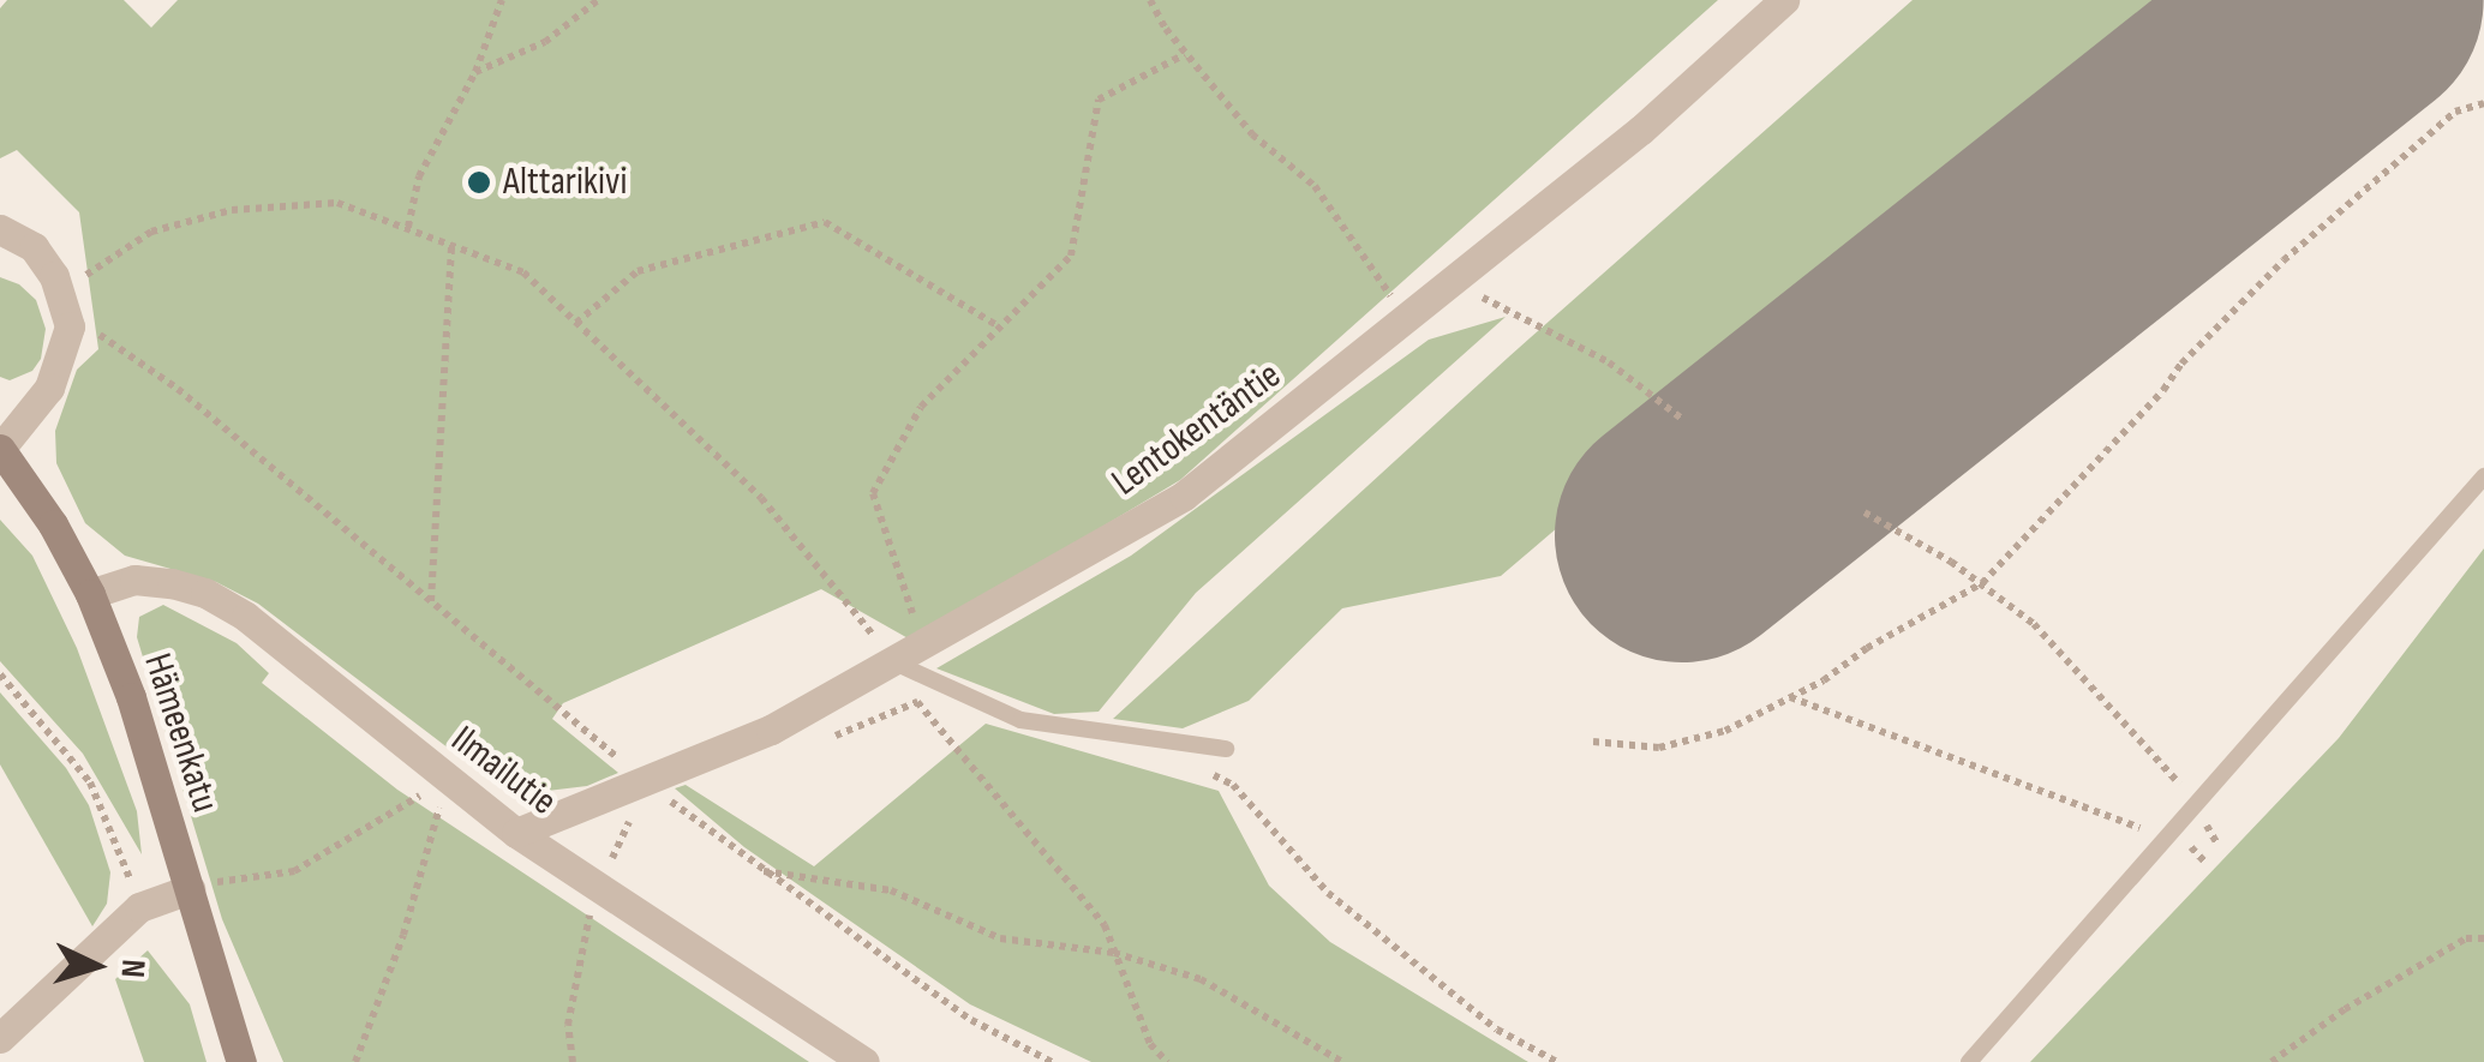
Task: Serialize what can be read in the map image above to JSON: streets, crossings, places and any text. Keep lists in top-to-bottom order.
{
  "streets": {
    "main road": ["Hämeenkatu"],
    "street": ["Lentokentäntie", "Ilmailutie"]
  },
  "crossings": [
    ["Lentokentäntie", "Ilmailutie"],
    ["Hämeenkatu", "Ilmailutie"]
  ],
  "places": ["Alttarikivi"],
  "north": "right"
}
